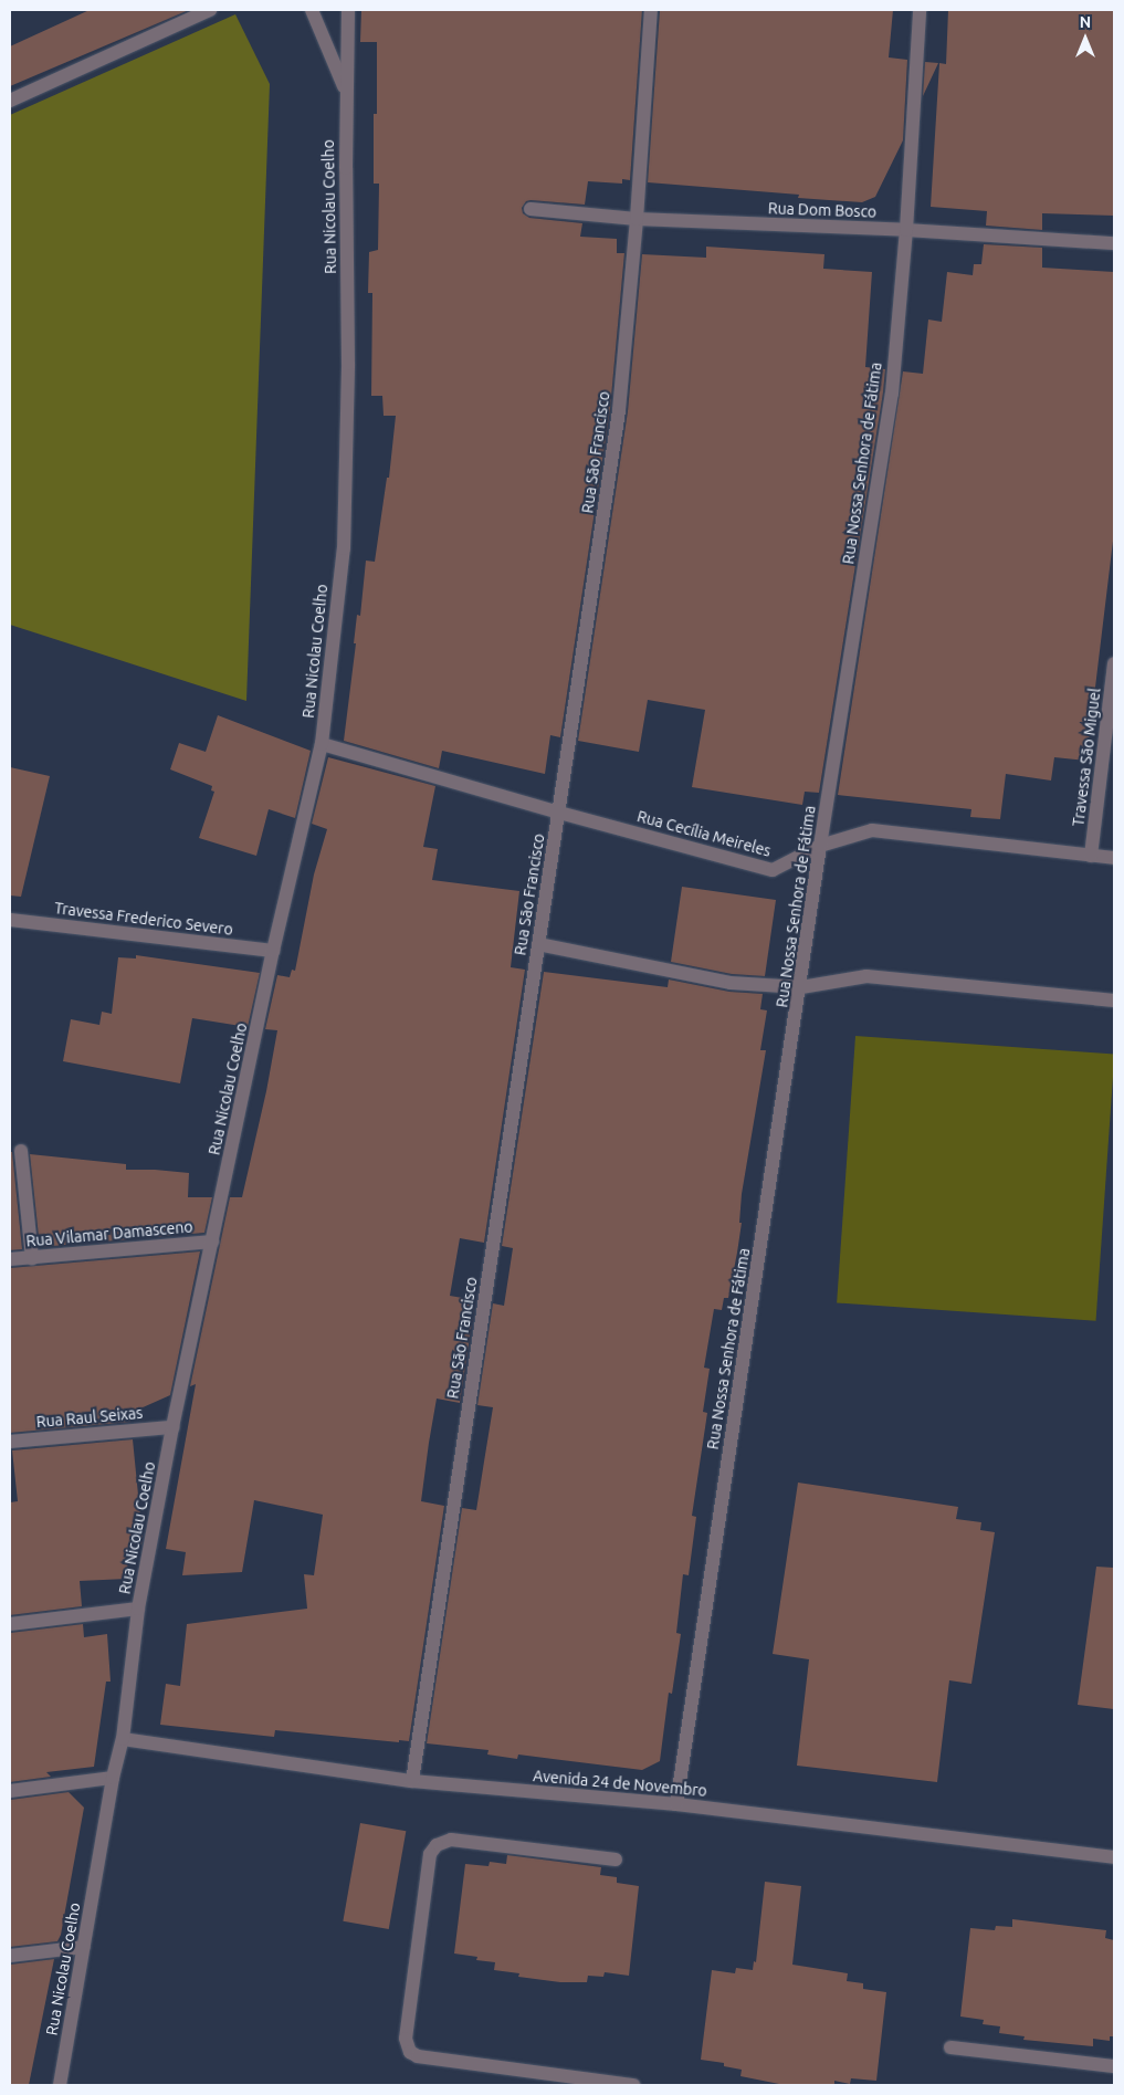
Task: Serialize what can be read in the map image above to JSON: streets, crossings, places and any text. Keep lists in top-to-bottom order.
{
  "streets": {
    "street": [
      "Rua Nicolau Coelho",
      "Rua Dom Bosco",
      "Rua São Francisco",
      "Rua Nossa Senhora de Fátima",
      "Travessa São Miguel",
      "Rua Cecília Meireles",
      "Travessa Frederico Severo",
      "Rua Vilamar Damasceno",
      "Rua Raul Seixas",
      "Avenida 24 de Novembro"
    ]
  },
  "crossings": [
    ["Rua Nicolau Coelho", "Rua Cecília Meireles"],
    ["Rua Nicolau Coelho", "Travessa Frederico Severo"],
    ["Rua Nicolau Coelho", "Rua Vilamar Damasceno"],
    ["Rua Nicolau Coelho", "Rua Raul Seixas"],
    ["Rua Nicolau Coelho", "Avenida 24 de Novembro"],
    ["Rua Dom Bosco", "Rua São Francisco"],
    ["Rua Dom Bosco", "Rua Nossa Senhora de Fátima"],
    ["Rua São Francisco", "Rua Cecília Meireles"],
    ["Rua São Francisco", "Avenida 24 de Novembro"],
    ["Rua Nossa Senhora de Fátima", "Rua Cecília Meireles"],
    ["Rua Nossa Senhora de Fátima", "Avenida 24 de Novembro"],
    ["Travessa São Miguel", "Rua Cecília Meireles"]
  ],
  "north": "top"
}
